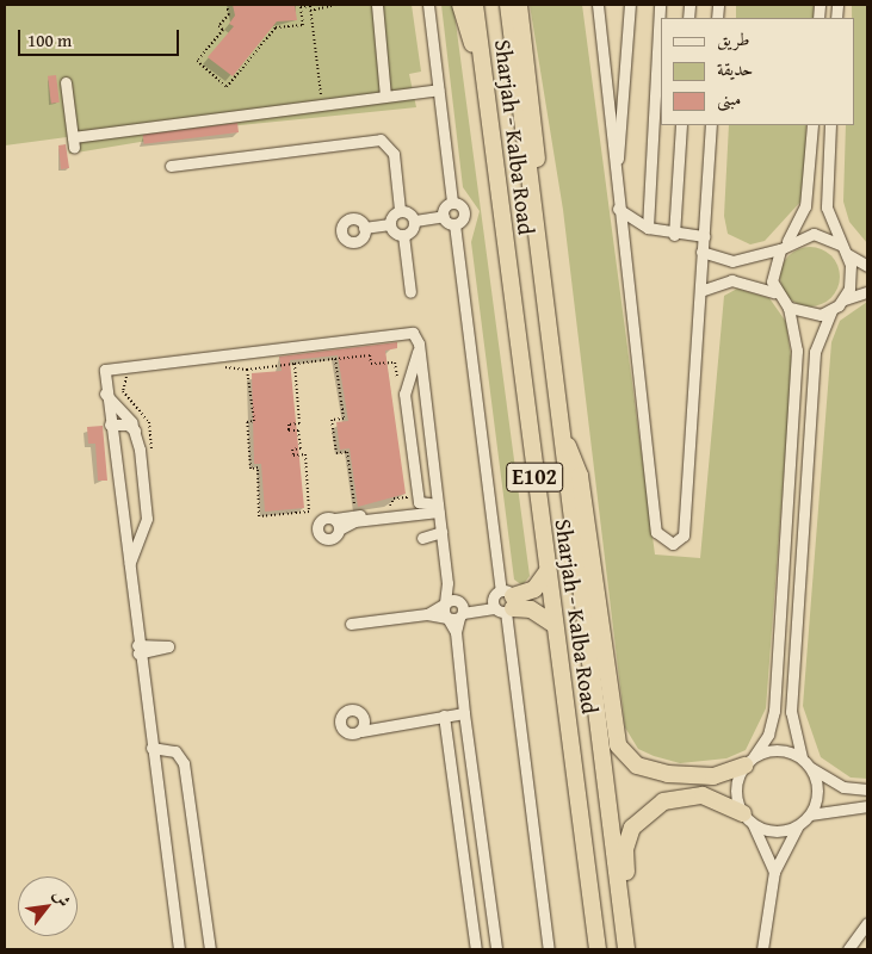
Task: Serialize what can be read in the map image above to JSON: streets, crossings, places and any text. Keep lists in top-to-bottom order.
{
  "streets": {
    "highway": ["Sharjah - Kalba Road", "E102"]
  },
  "legend": ["طريق", "حديقة", "مبنى"],
  "scale_bar": "100 m",
  "north": "top right"
}
